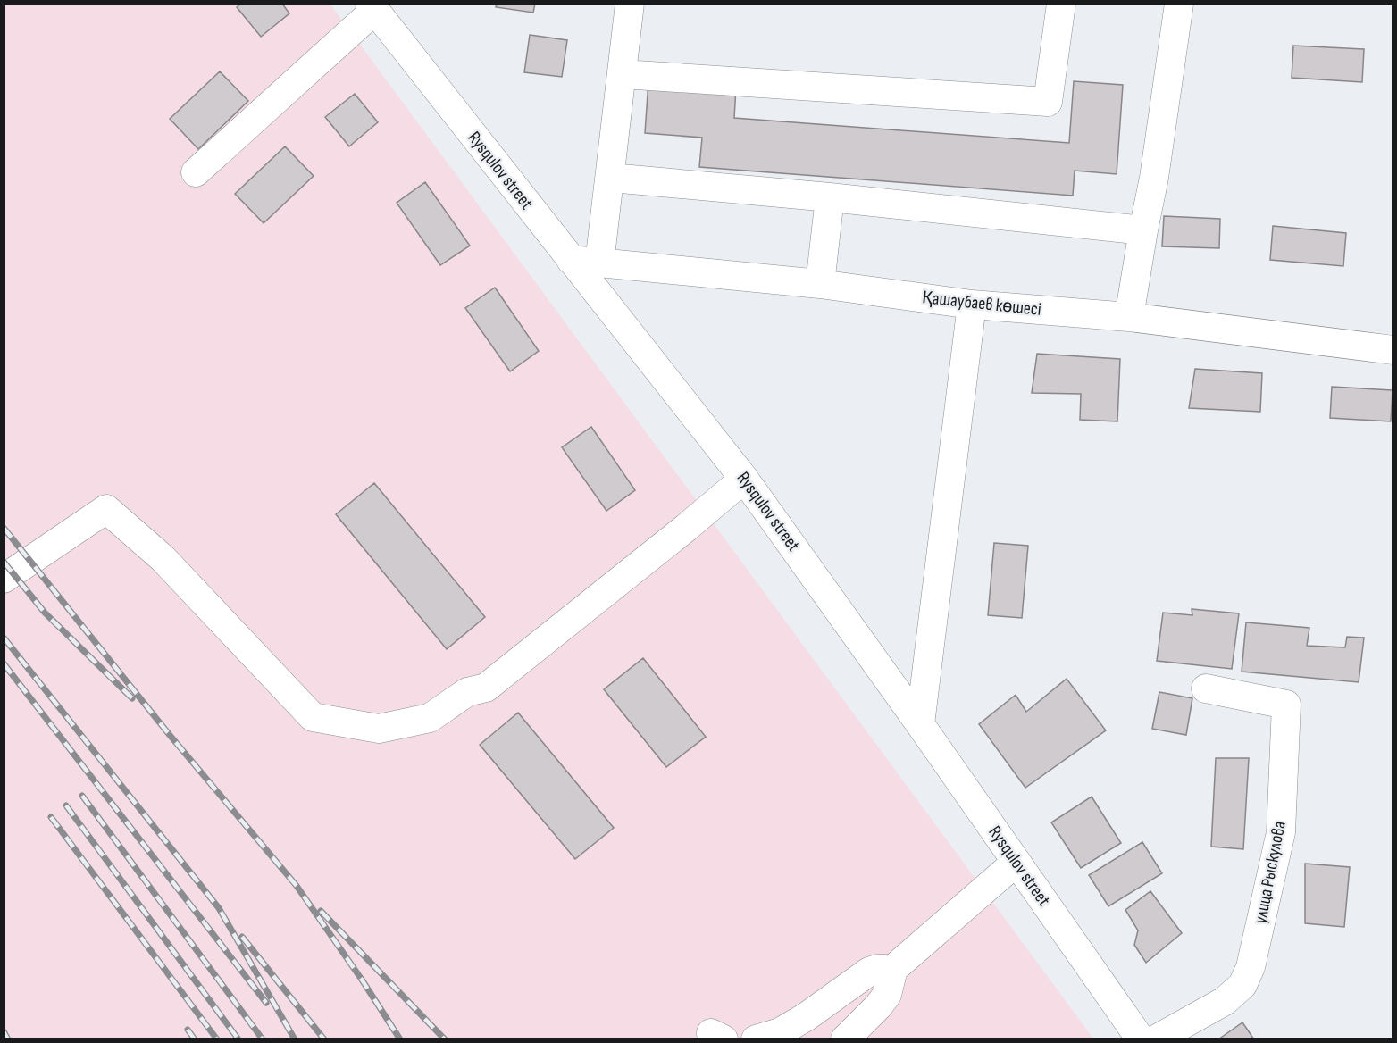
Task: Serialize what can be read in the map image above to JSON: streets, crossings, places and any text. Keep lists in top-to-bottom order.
{
  "streets": {
    "street": ["Rysqulov street", "Қашаубаев көшесі", "улица Рыскулова"]
  },
  "crossings": [
    ["Rysqulov street", "Қашаубаев көшесі"]
  ]
}
